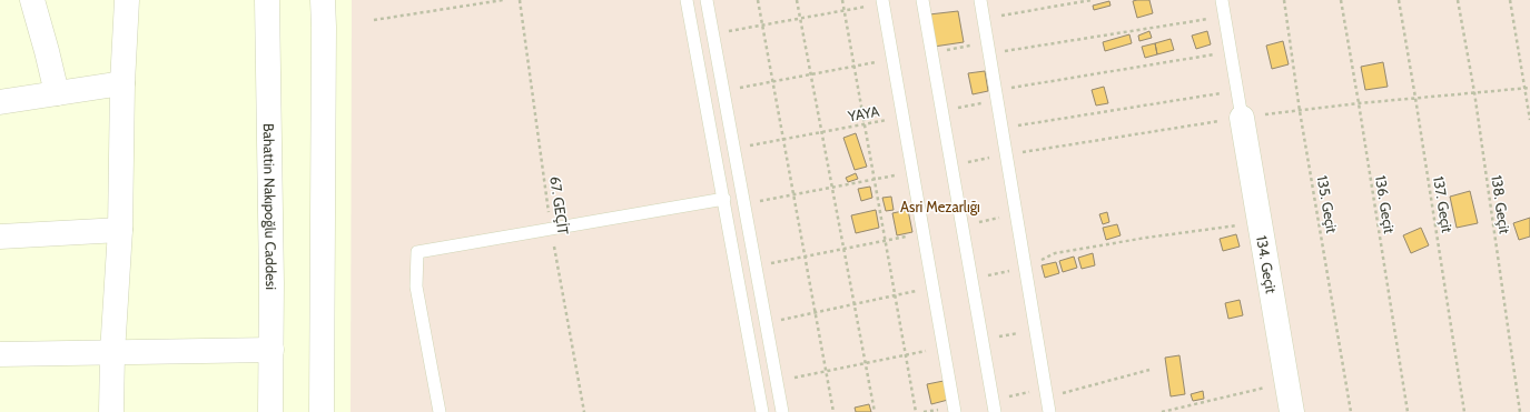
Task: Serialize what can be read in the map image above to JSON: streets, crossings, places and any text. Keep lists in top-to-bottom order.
{
  "streets": {
    "street": ["Bahattin Nakıpoğlu Caddesi", "134. Geçit"],
    "path": [
      "YAYA",
      "135. Geçit",
      "136. Geçit",
      "137. Geçit",
      "138. Geçit",
      "67. GEÇİT"
    ]
  },
  "parks": ["Asri Mezarlığı"]
}
